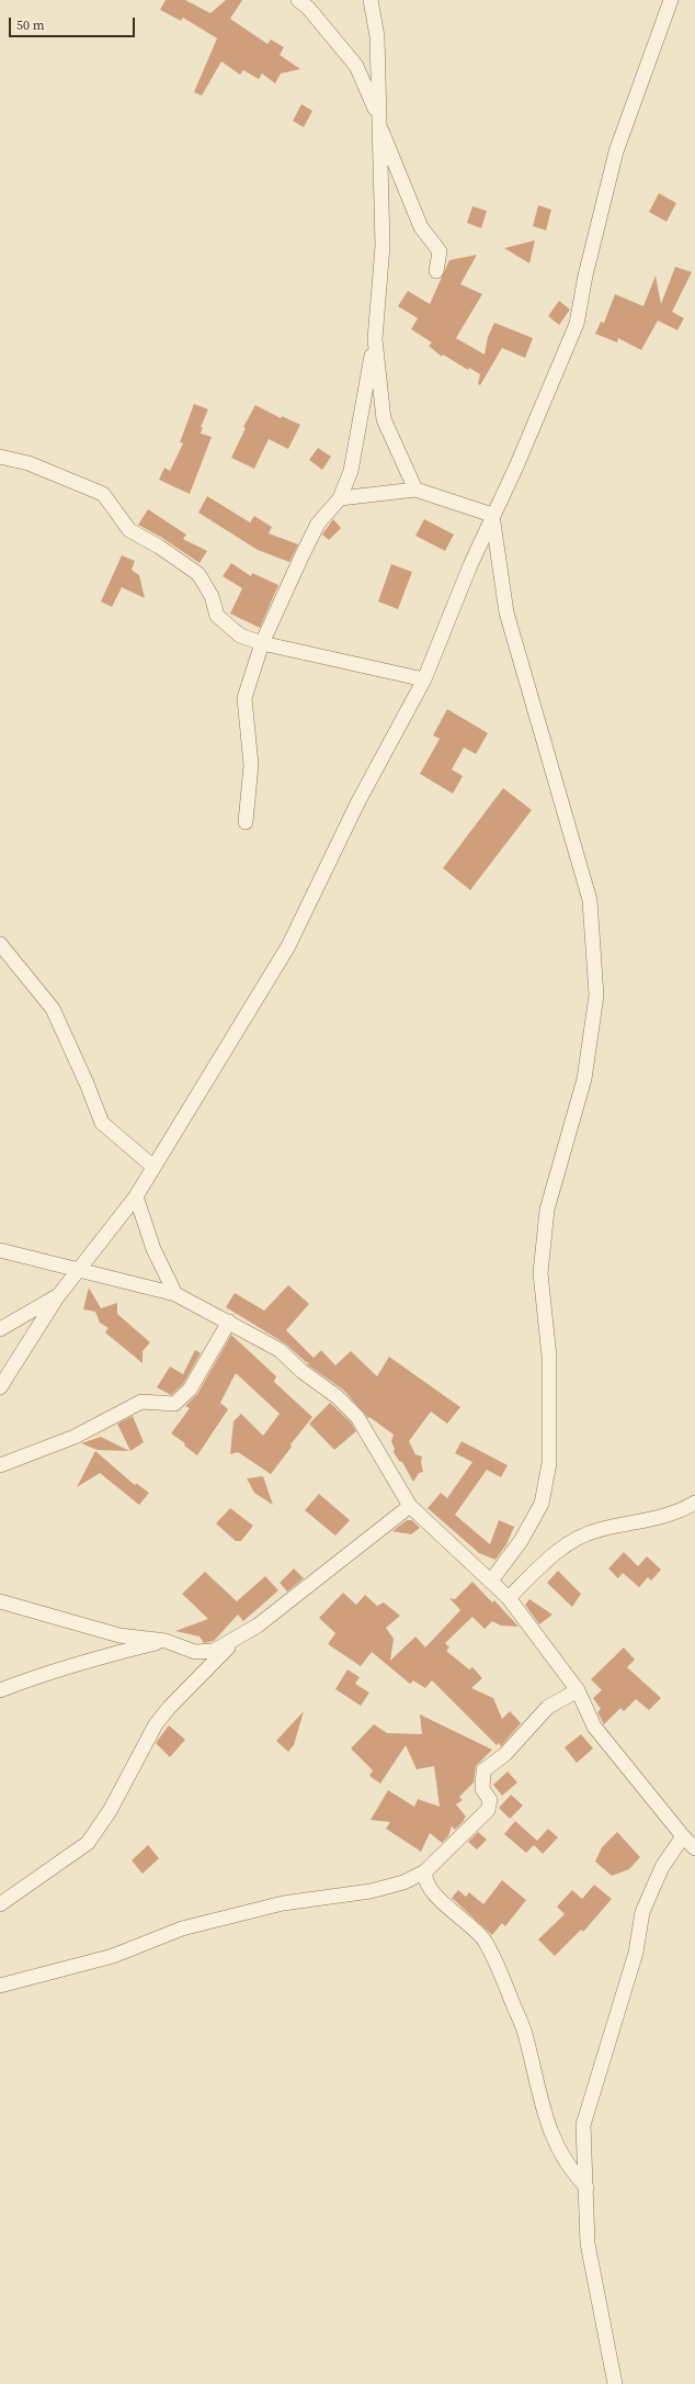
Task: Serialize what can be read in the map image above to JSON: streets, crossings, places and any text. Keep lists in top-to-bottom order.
{
  "scale_bar": "50 m"
}
